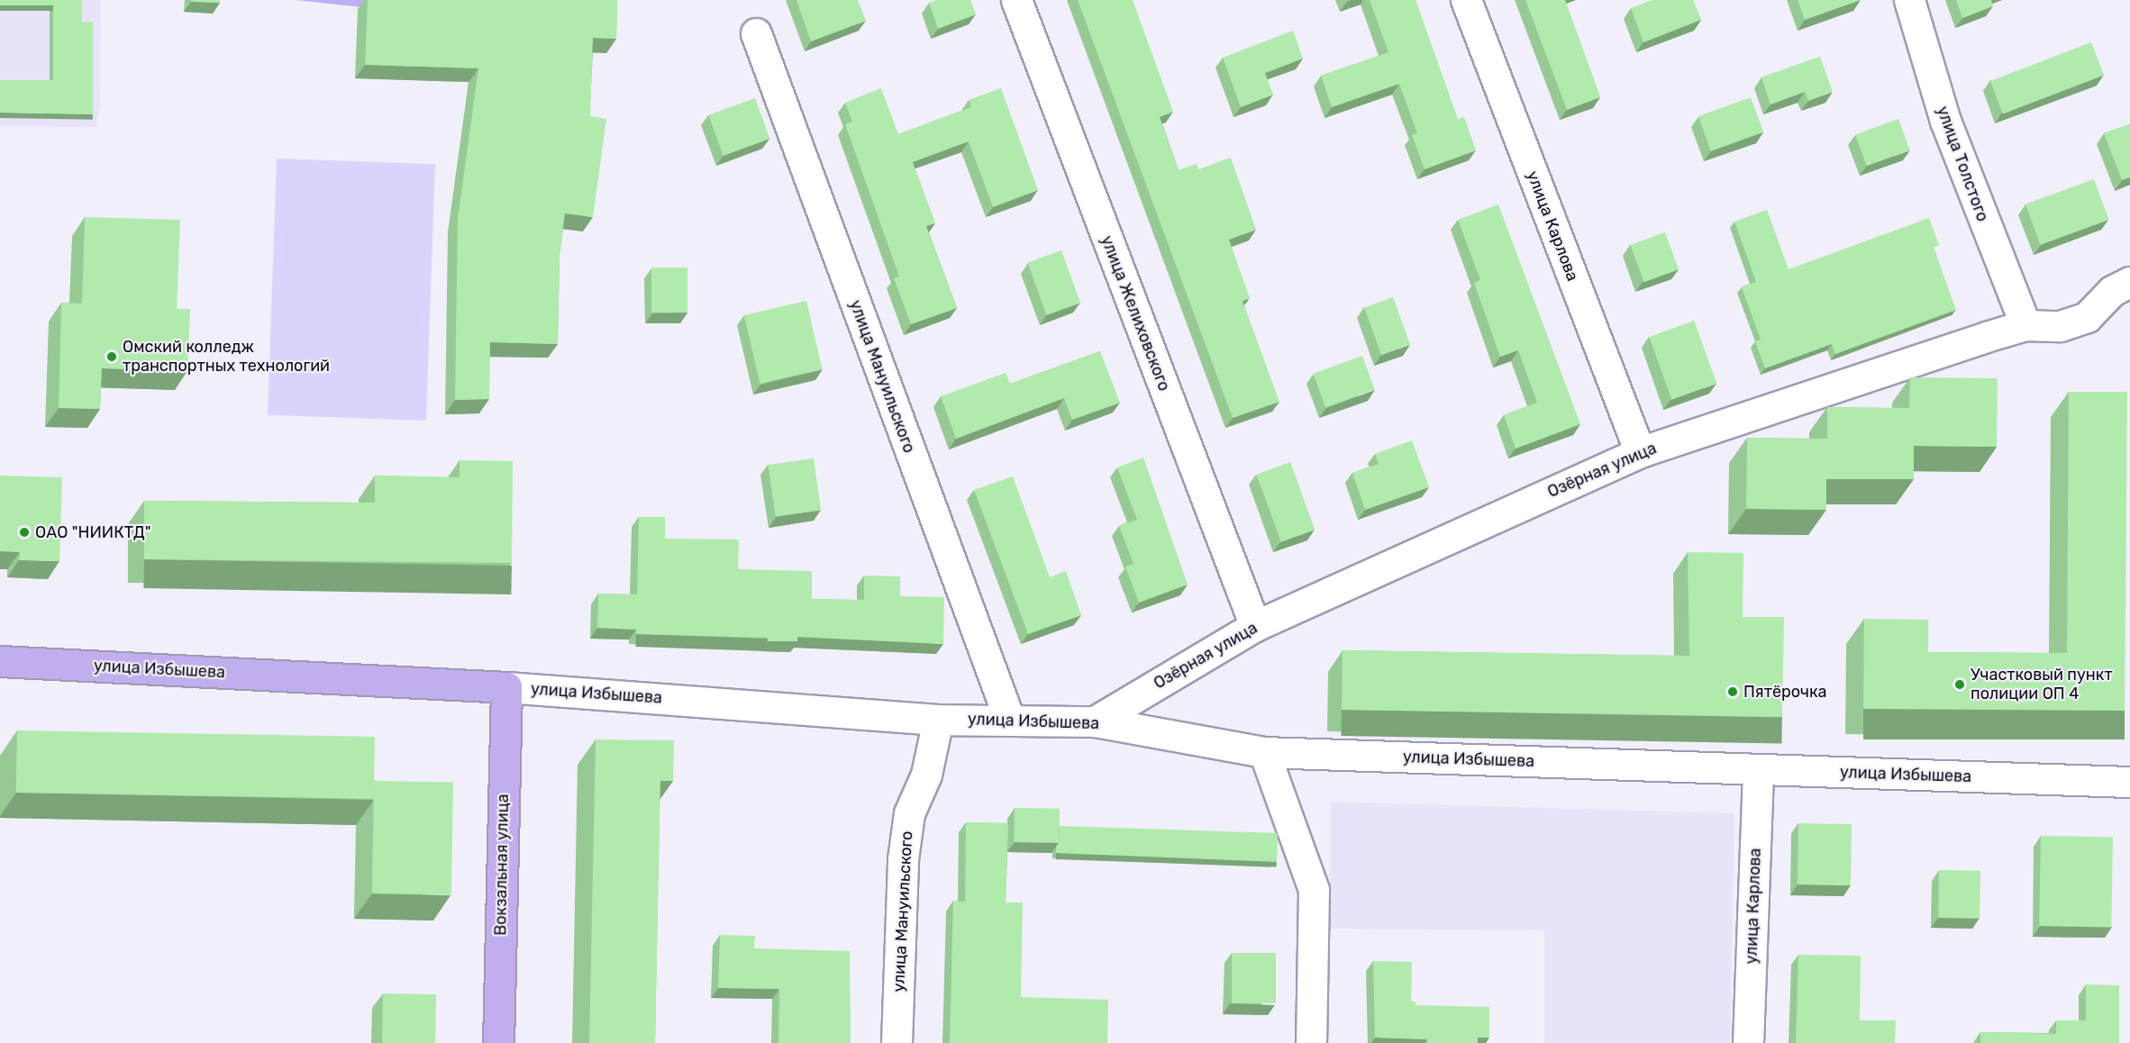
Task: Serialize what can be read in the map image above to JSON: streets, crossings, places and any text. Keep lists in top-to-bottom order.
{
  "streets": {
    "main road": ["улица Избышева", "Вокзальная улица"],
    "street": [
      "улица Толстого",
      "улица Карлова",
      "улица Желиховского",
      "улица Мануильского",
      "Озёрная улица"
    ]
  },
  "crossings": [
    ["улица Толстого", "Озёрная улица"],
    ["улица Карлова", "Озёрная улица"],
    ["улица Карлова", "улица Избышева"],
    ["улица Желиховского", "Озёрная улица"],
    ["улица Мануильского", "улица Избышева"],
    ["Озёрная улица", "улица Избышева"],
    ["улица Избышева", "Вокзальная улица"]
  ],
  "places": [
    "Омский колледж транспортных технологий",
    "ОАО \"НИИКТД\"",
    "Участковый пункт полиции ОП 4",
    "Пятёрочка"
  ]
}
